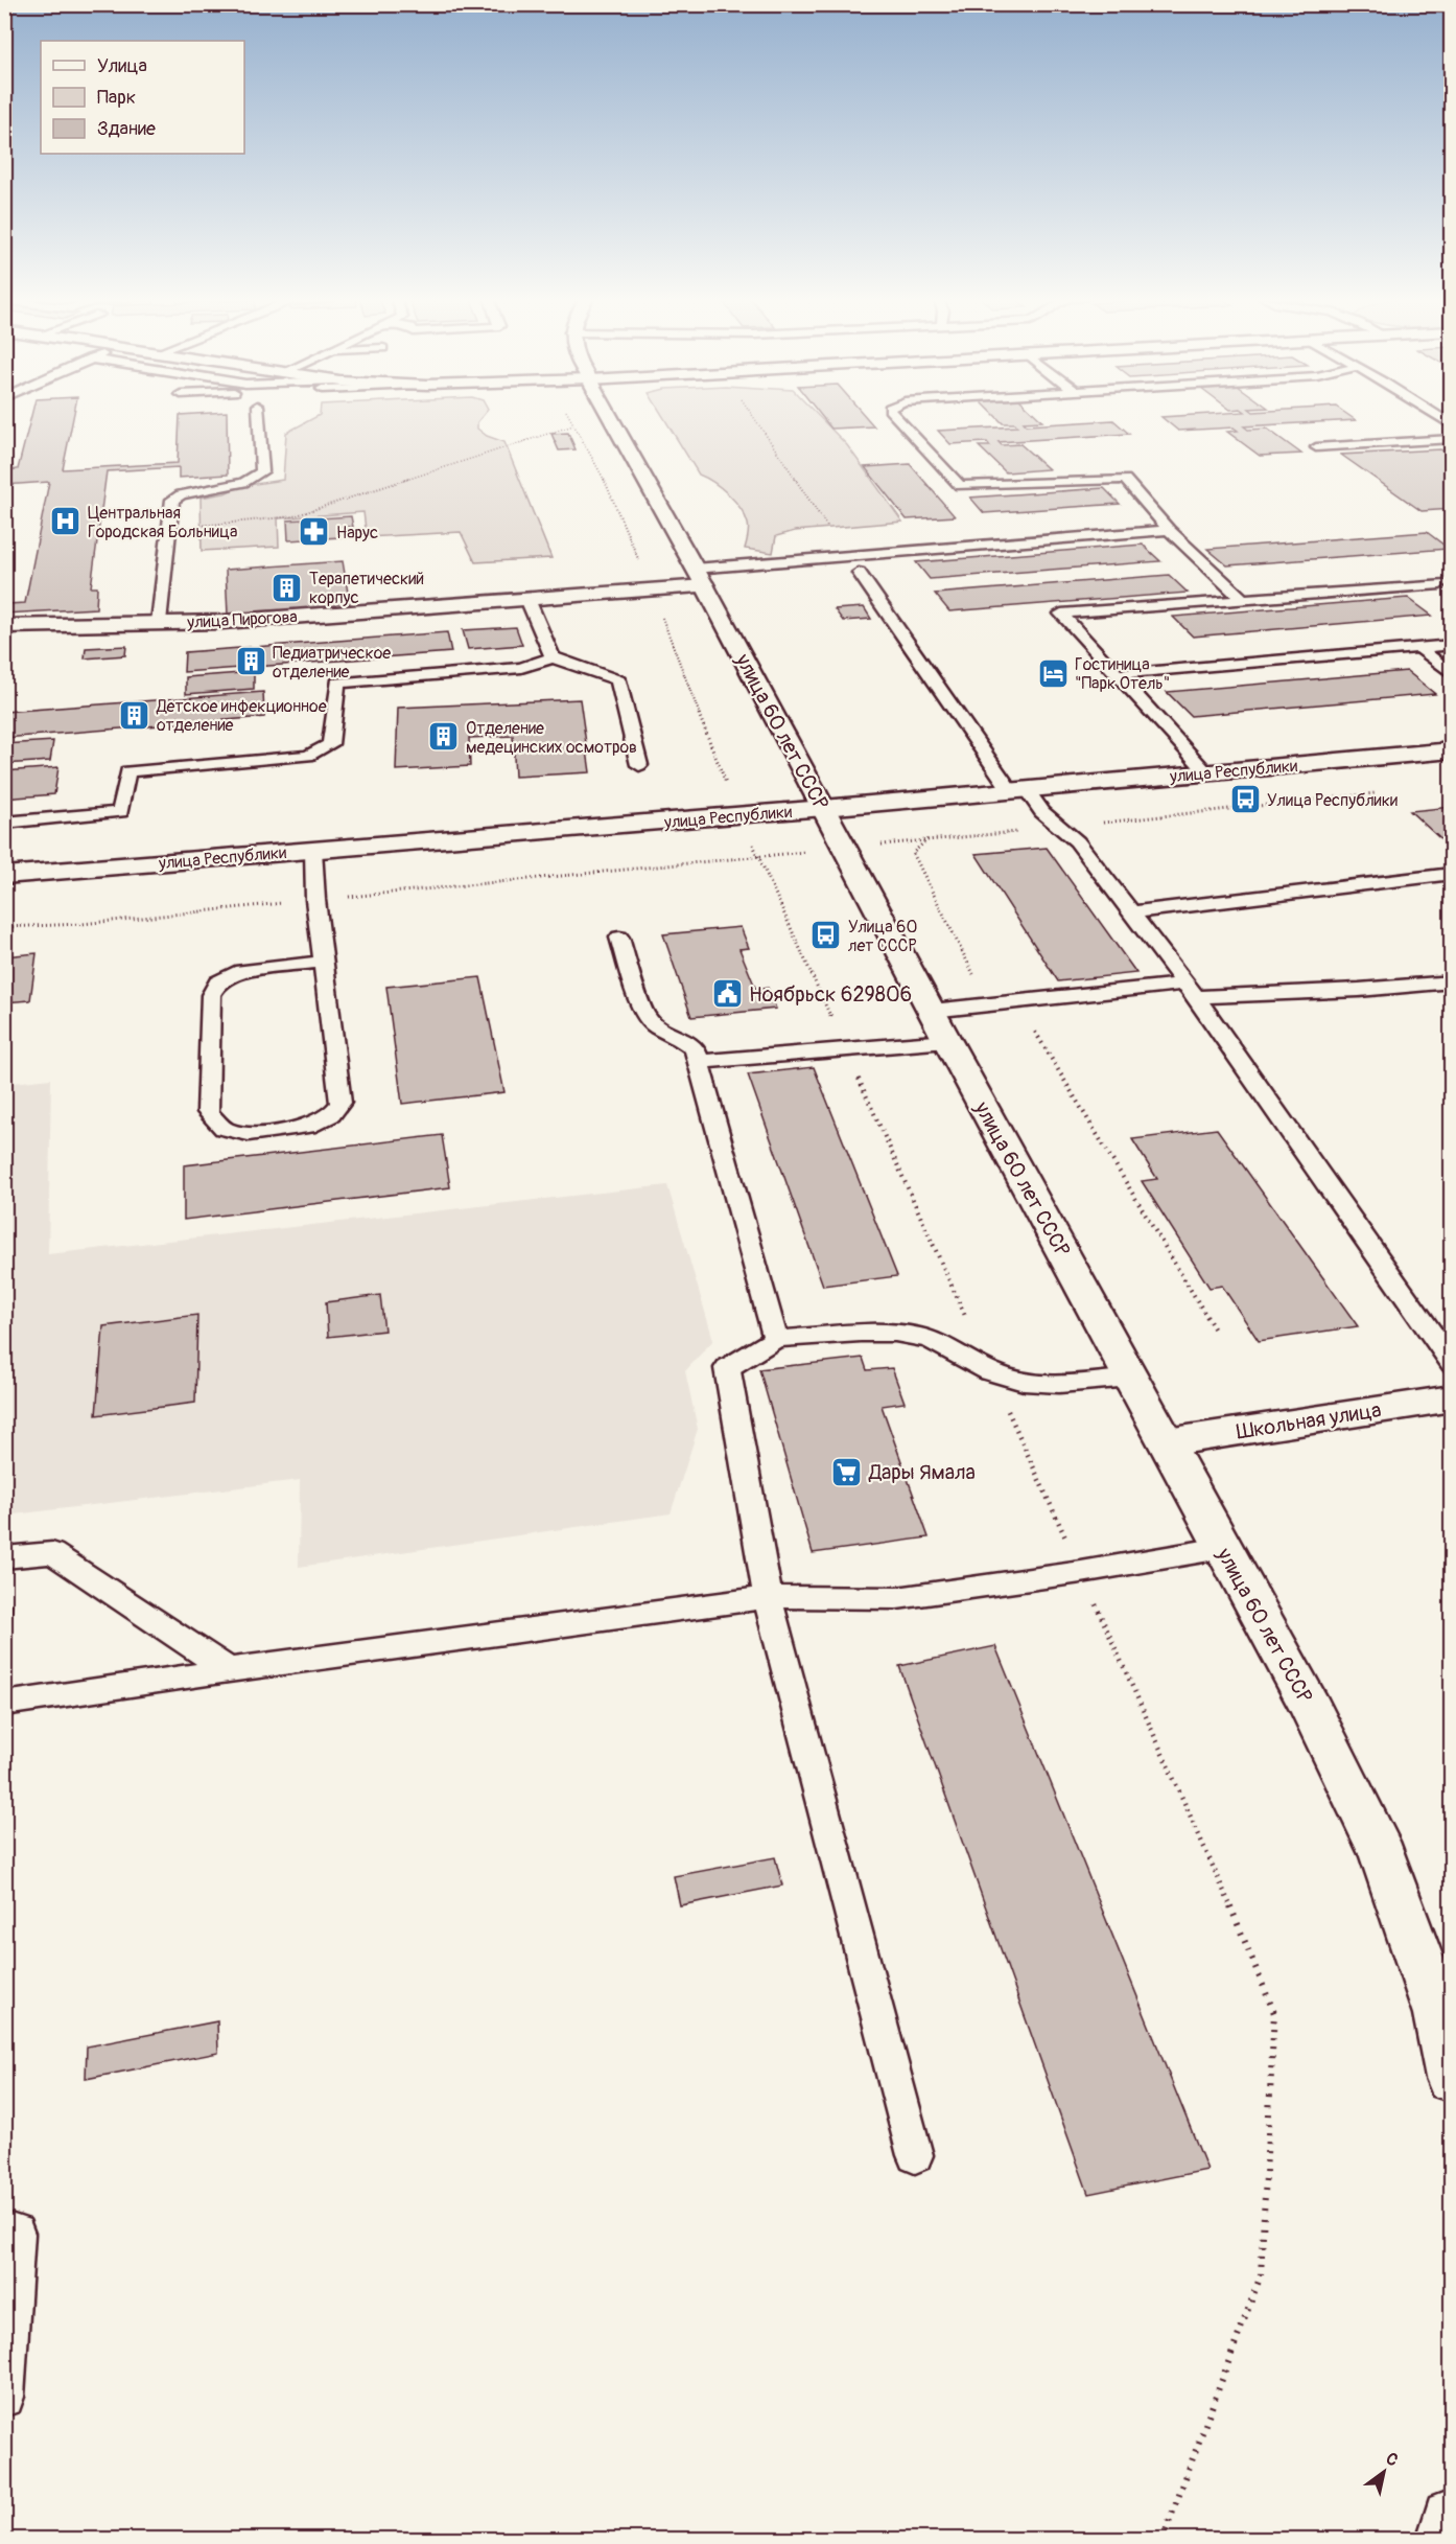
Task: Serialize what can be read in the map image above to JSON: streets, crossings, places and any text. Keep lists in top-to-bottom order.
{
  "streets": {
    "main road": [
      "улица Пирогова",
      "улица 60 лет СССР",
      "улица Республики",
      "Школьная улица"
    ]
  },
  "crossings": [
    ["улица Пирогова", "улица 60 лет СССР"],
    ["улица 60 лет СССР", "улица Республики"],
    ["улица 60 лет СССР", "Школьная улица"]
  ],
  "places": {
    "hospital": ["Центральная Городская Больница"],
    "pharmacy": ["Нарус"],
    "building": [
      "Терапетический корпус",
      "Педиатрическое отделение",
      "Детское инфекционное отделение",
      "Отделение медецинских осмотров"
    ],
    "hotel": ["Гостиница \"Парк Отель\""],
    "bus stop": ["Улица Республики", "Улица 60 лет СССР"],
    "public building": ["Ноябрьск 629806"],
    "supermarket": ["Дары Ямала"]
  },
  "legend": ["Улица", "Парк", "Здание"],
  "north": "top right"
}
